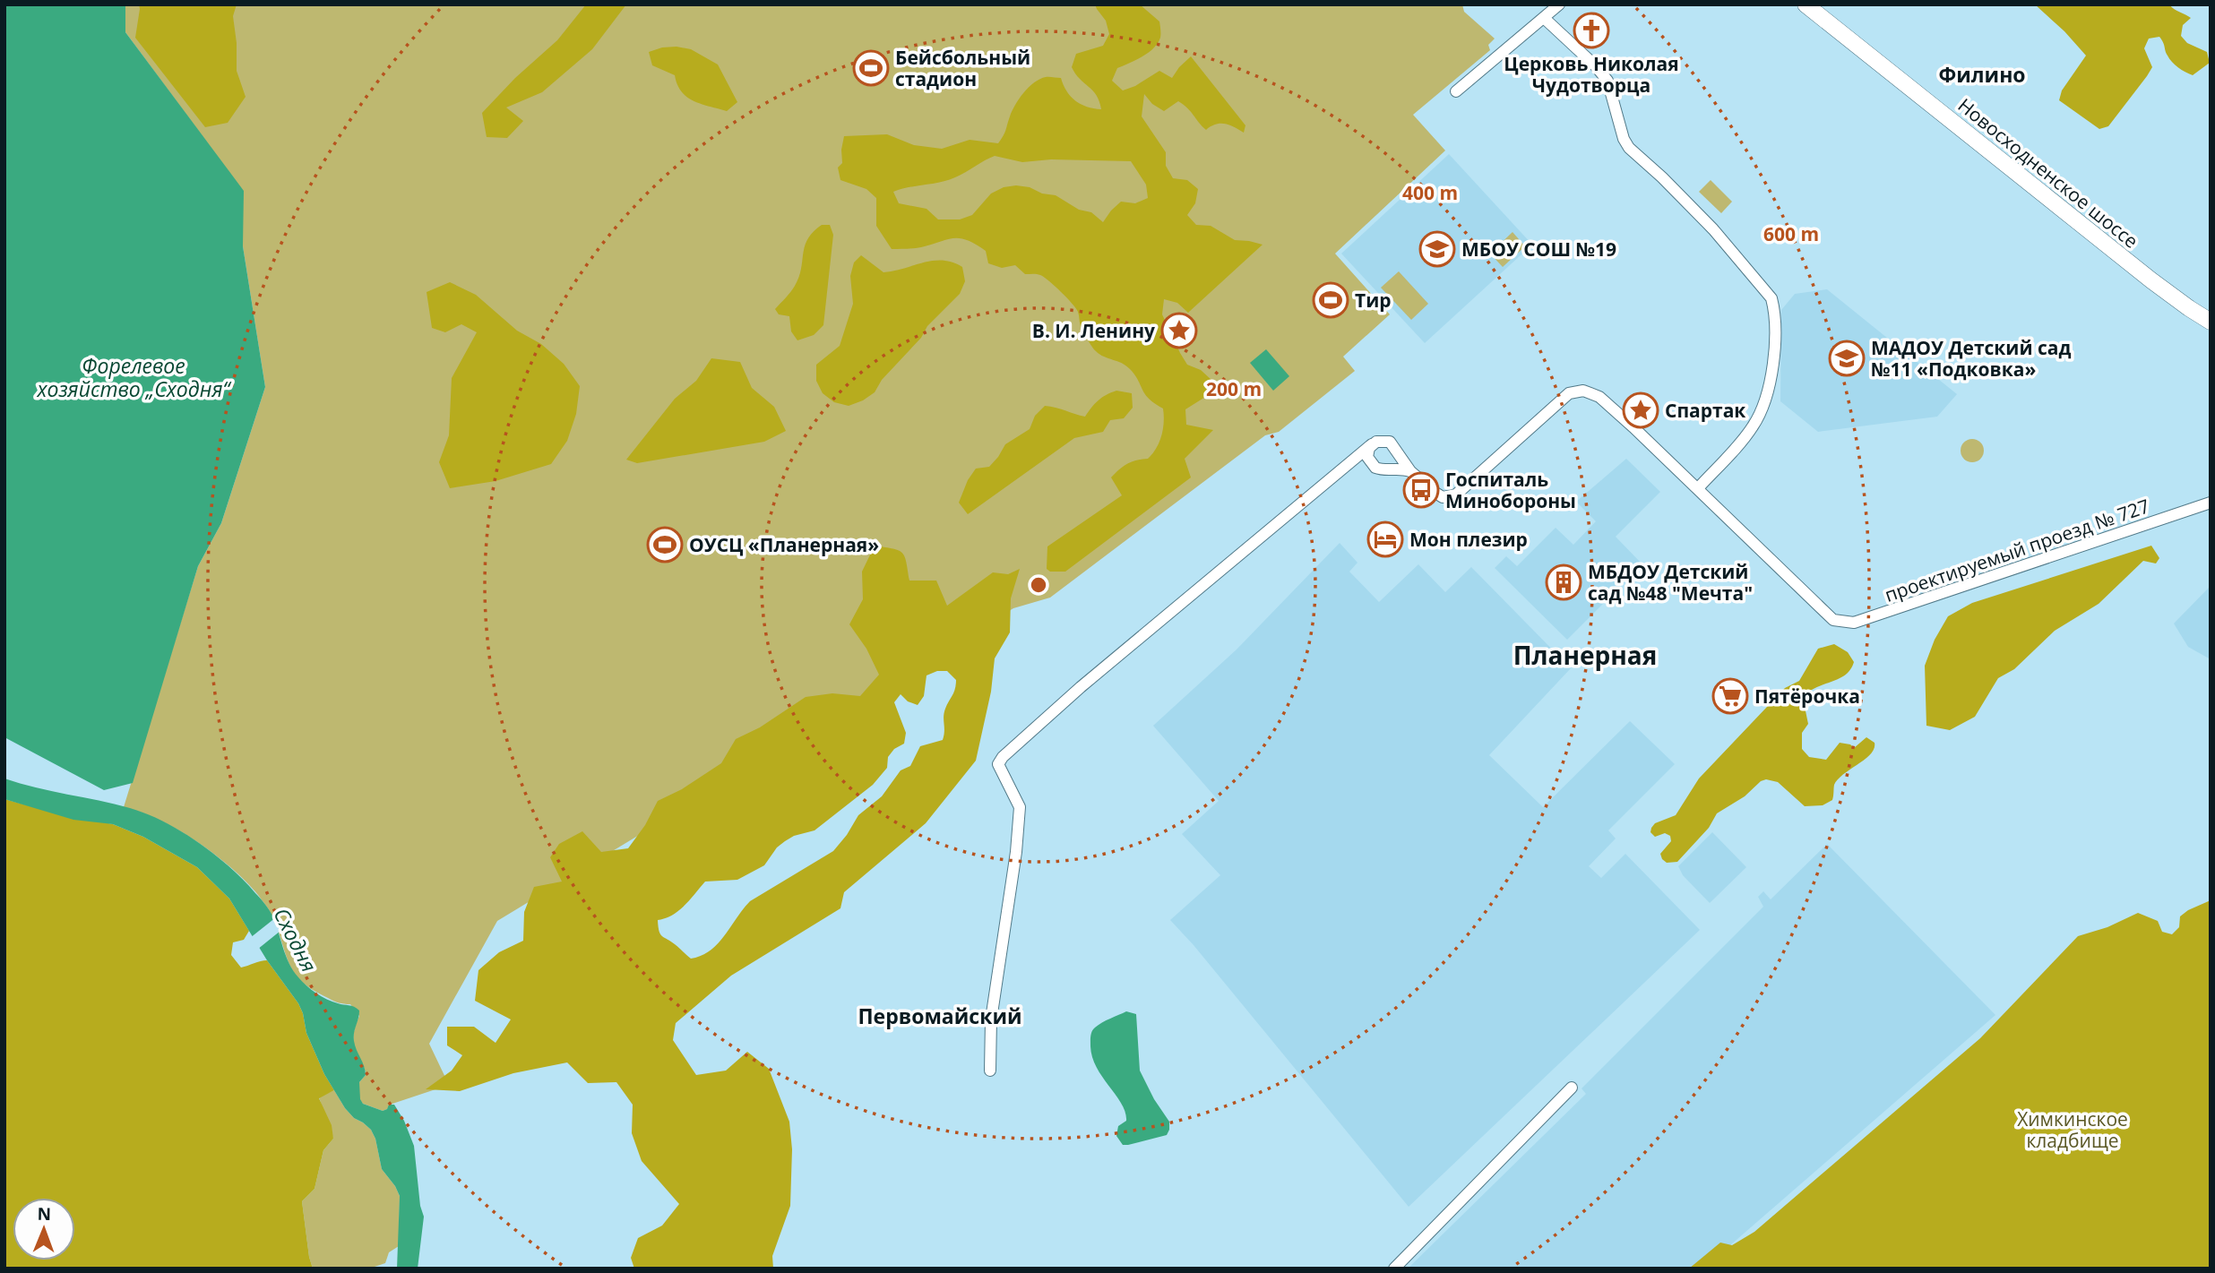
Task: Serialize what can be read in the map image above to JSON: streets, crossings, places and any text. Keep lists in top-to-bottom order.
{
  "streets": {
    "main road": ["Новосходненское шоссе"],
    "street": ["проектируемый проезд № 727"]
  },
  "districts": ["Филино", "Планерная", "Первомайский"],
  "water": ["Форелевое хозяйство „Сходня“", "Сходня"],
  "parks": ["Химкинское кладбище"],
  "places": {
    "church": ["Церковь Николая Чудотворца"],
    "sports": ["Бейсбольный стадион", "Тир", "ОУСЦ «Планерная»"],
    "school or university": ["МБОУ СОШ №19", "МАДОУ Детский сад №11 «Подковка»"],
    "place": ["В. И. Ленину", "Спартак"],
    "bus stop": ["Госпиталь Минобороны"],
    "hotel": ["Мон плезир"],
    "building": ["МБДОУ Детский сад №48 \"Мечта\""],
    "supermarket": ["Пятёрочка"]
  },
  "north": "top",
  "rings": ["400 m", "600 m", "200 m"]
}
